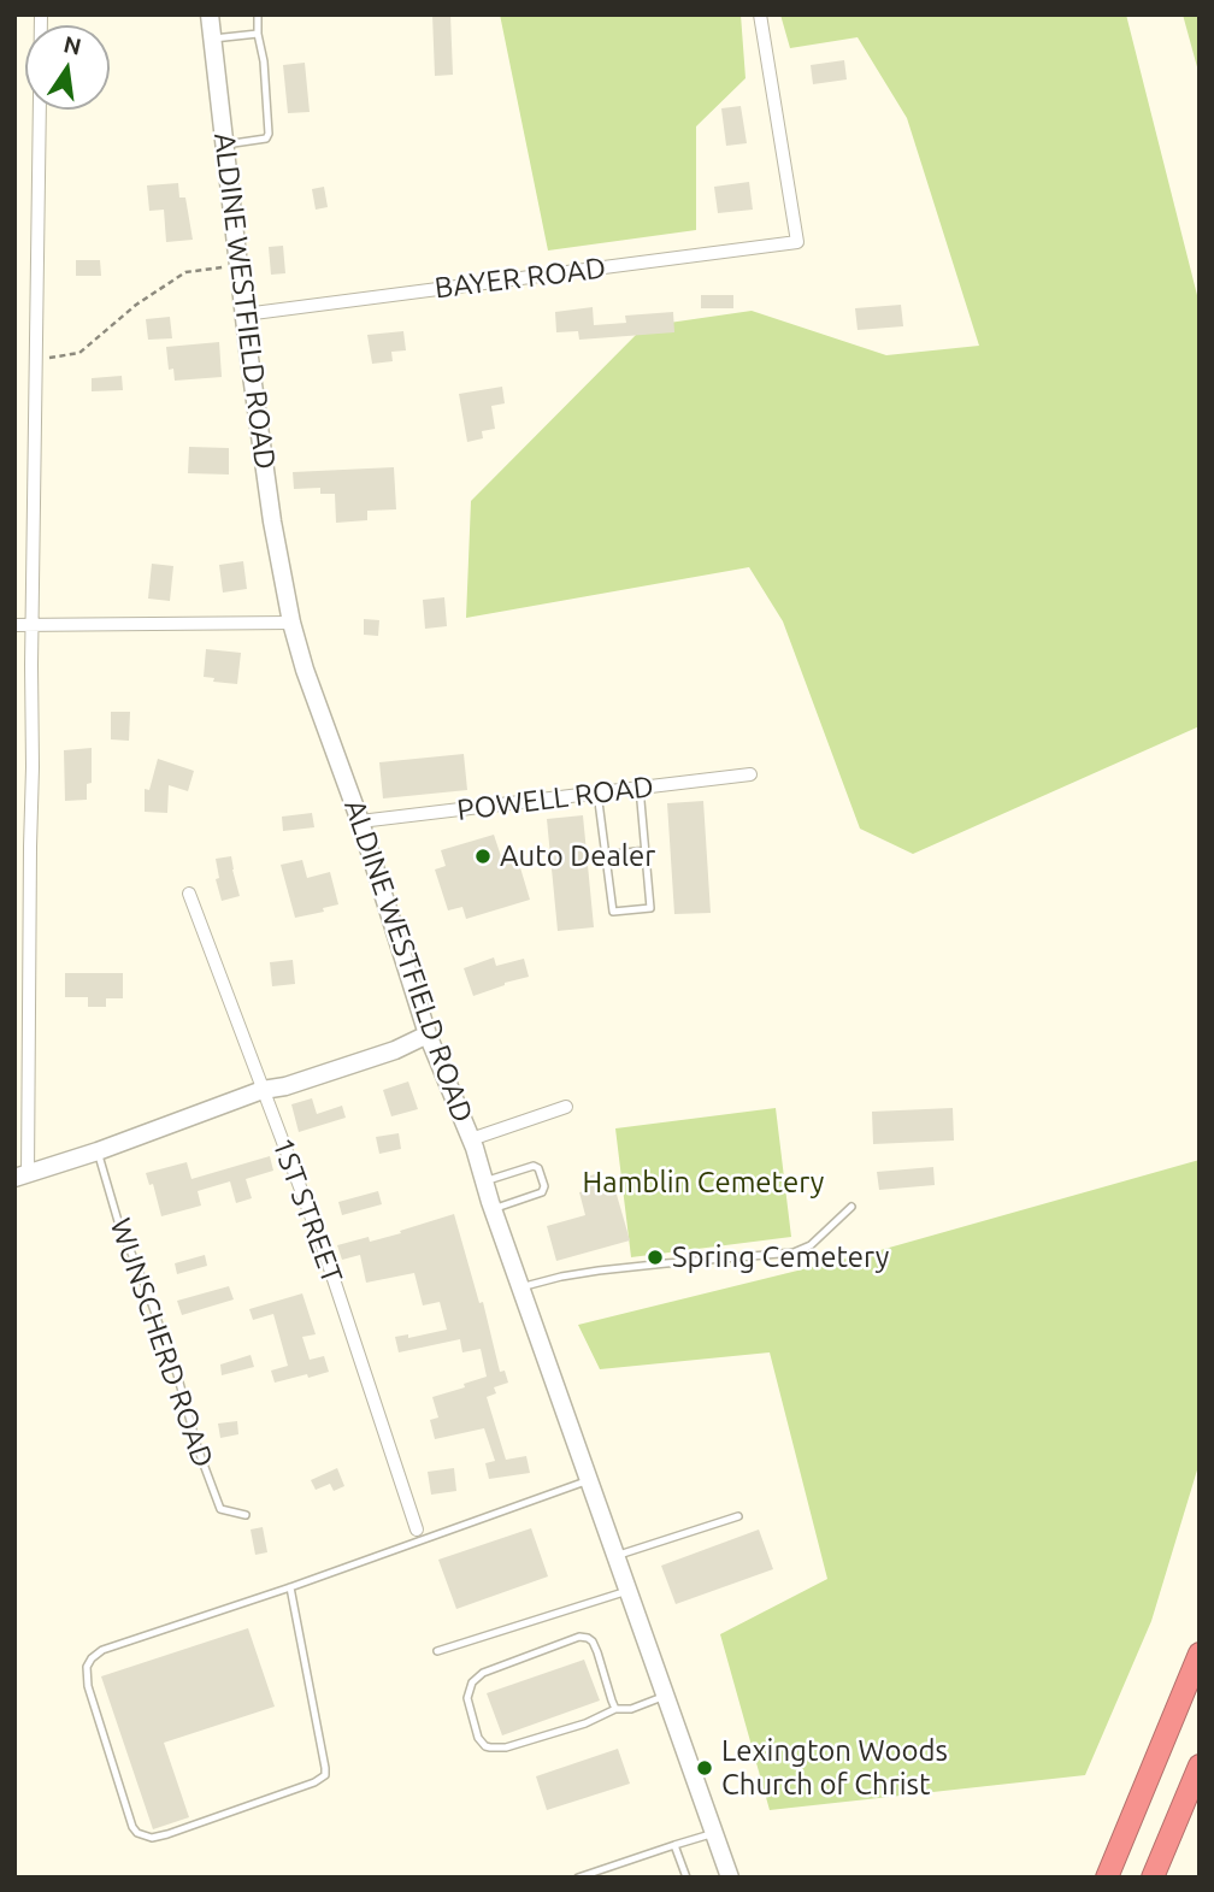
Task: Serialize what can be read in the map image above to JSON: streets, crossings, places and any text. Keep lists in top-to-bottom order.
{
  "streets": {
    "main road": ["ALDINE WESTFIELD ROAD"],
    "street": ["BAYER ROAD", "POWELL ROAD", "1ST STREET"],
    "lane": ["WUNSCHERD ROAD"]
  },
  "crossings": [
    ["BAYER ROAD", "ALDINE WESTFIELD ROAD"],
    ["ALDINE WESTFIELD ROAD", "POWELL ROAD"]
  ],
  "parks": ["Hamblin Cemetery"],
  "places": ["Auto Dealer", "Spring Cemetery", "Lexington Woods Church of Christ"],
  "north": "top"
}
